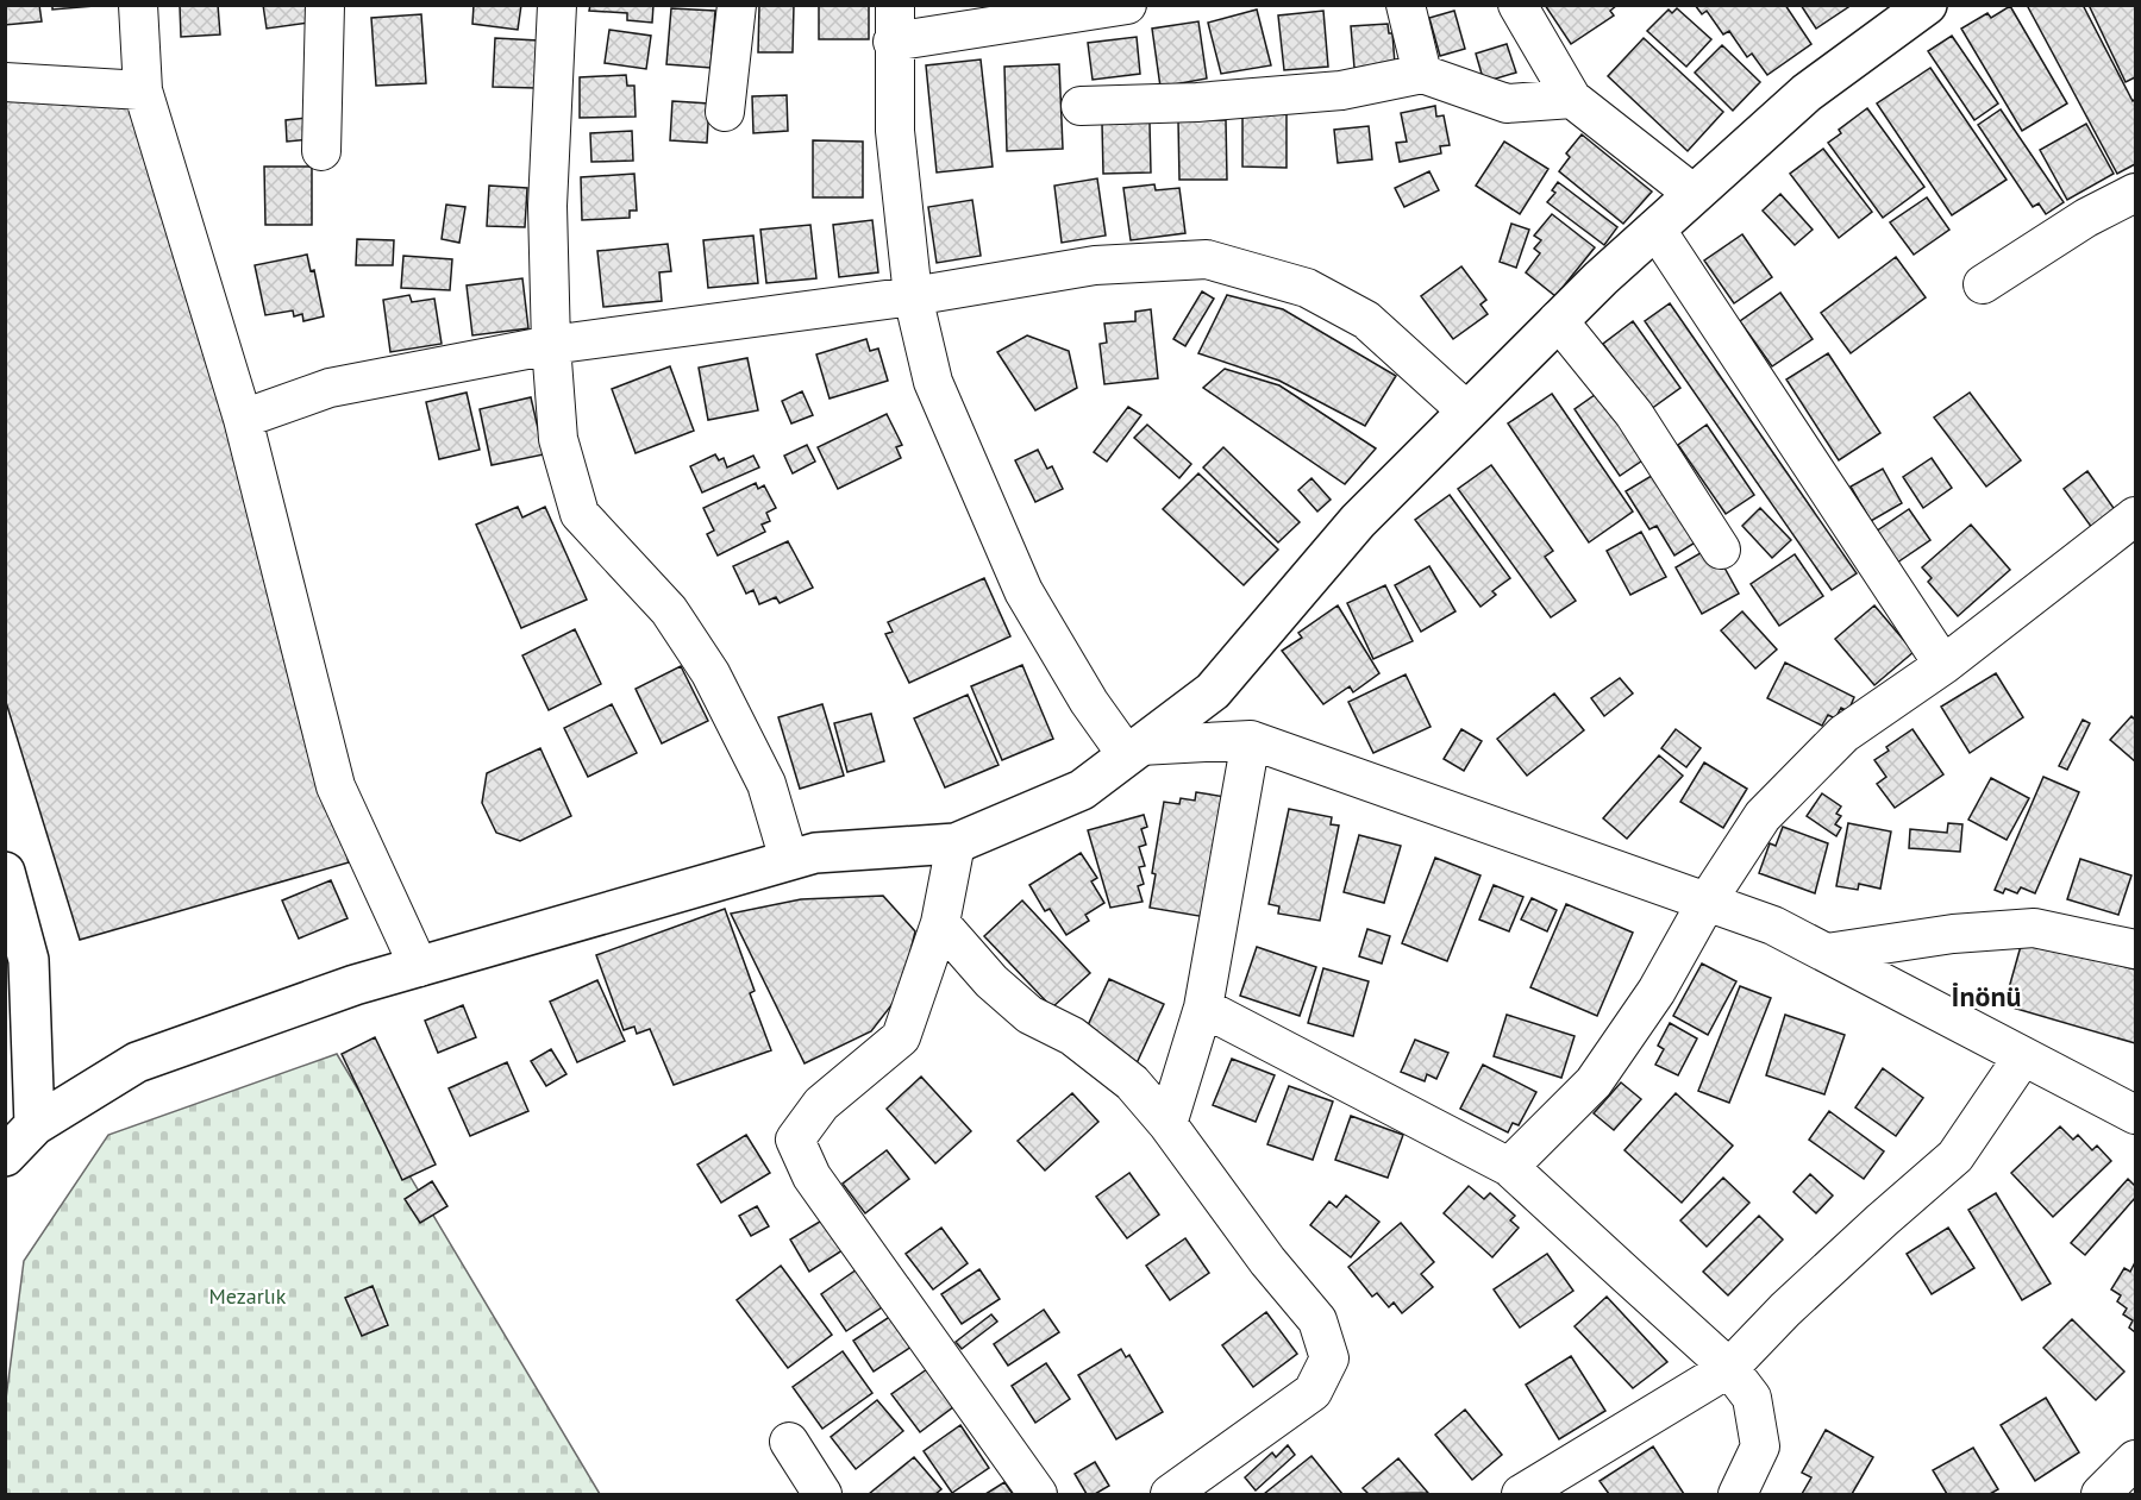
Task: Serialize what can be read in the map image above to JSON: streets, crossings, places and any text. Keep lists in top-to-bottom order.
{
  "districts": ["İnönü"],
  "parks": ["Mezarlık"]
}
